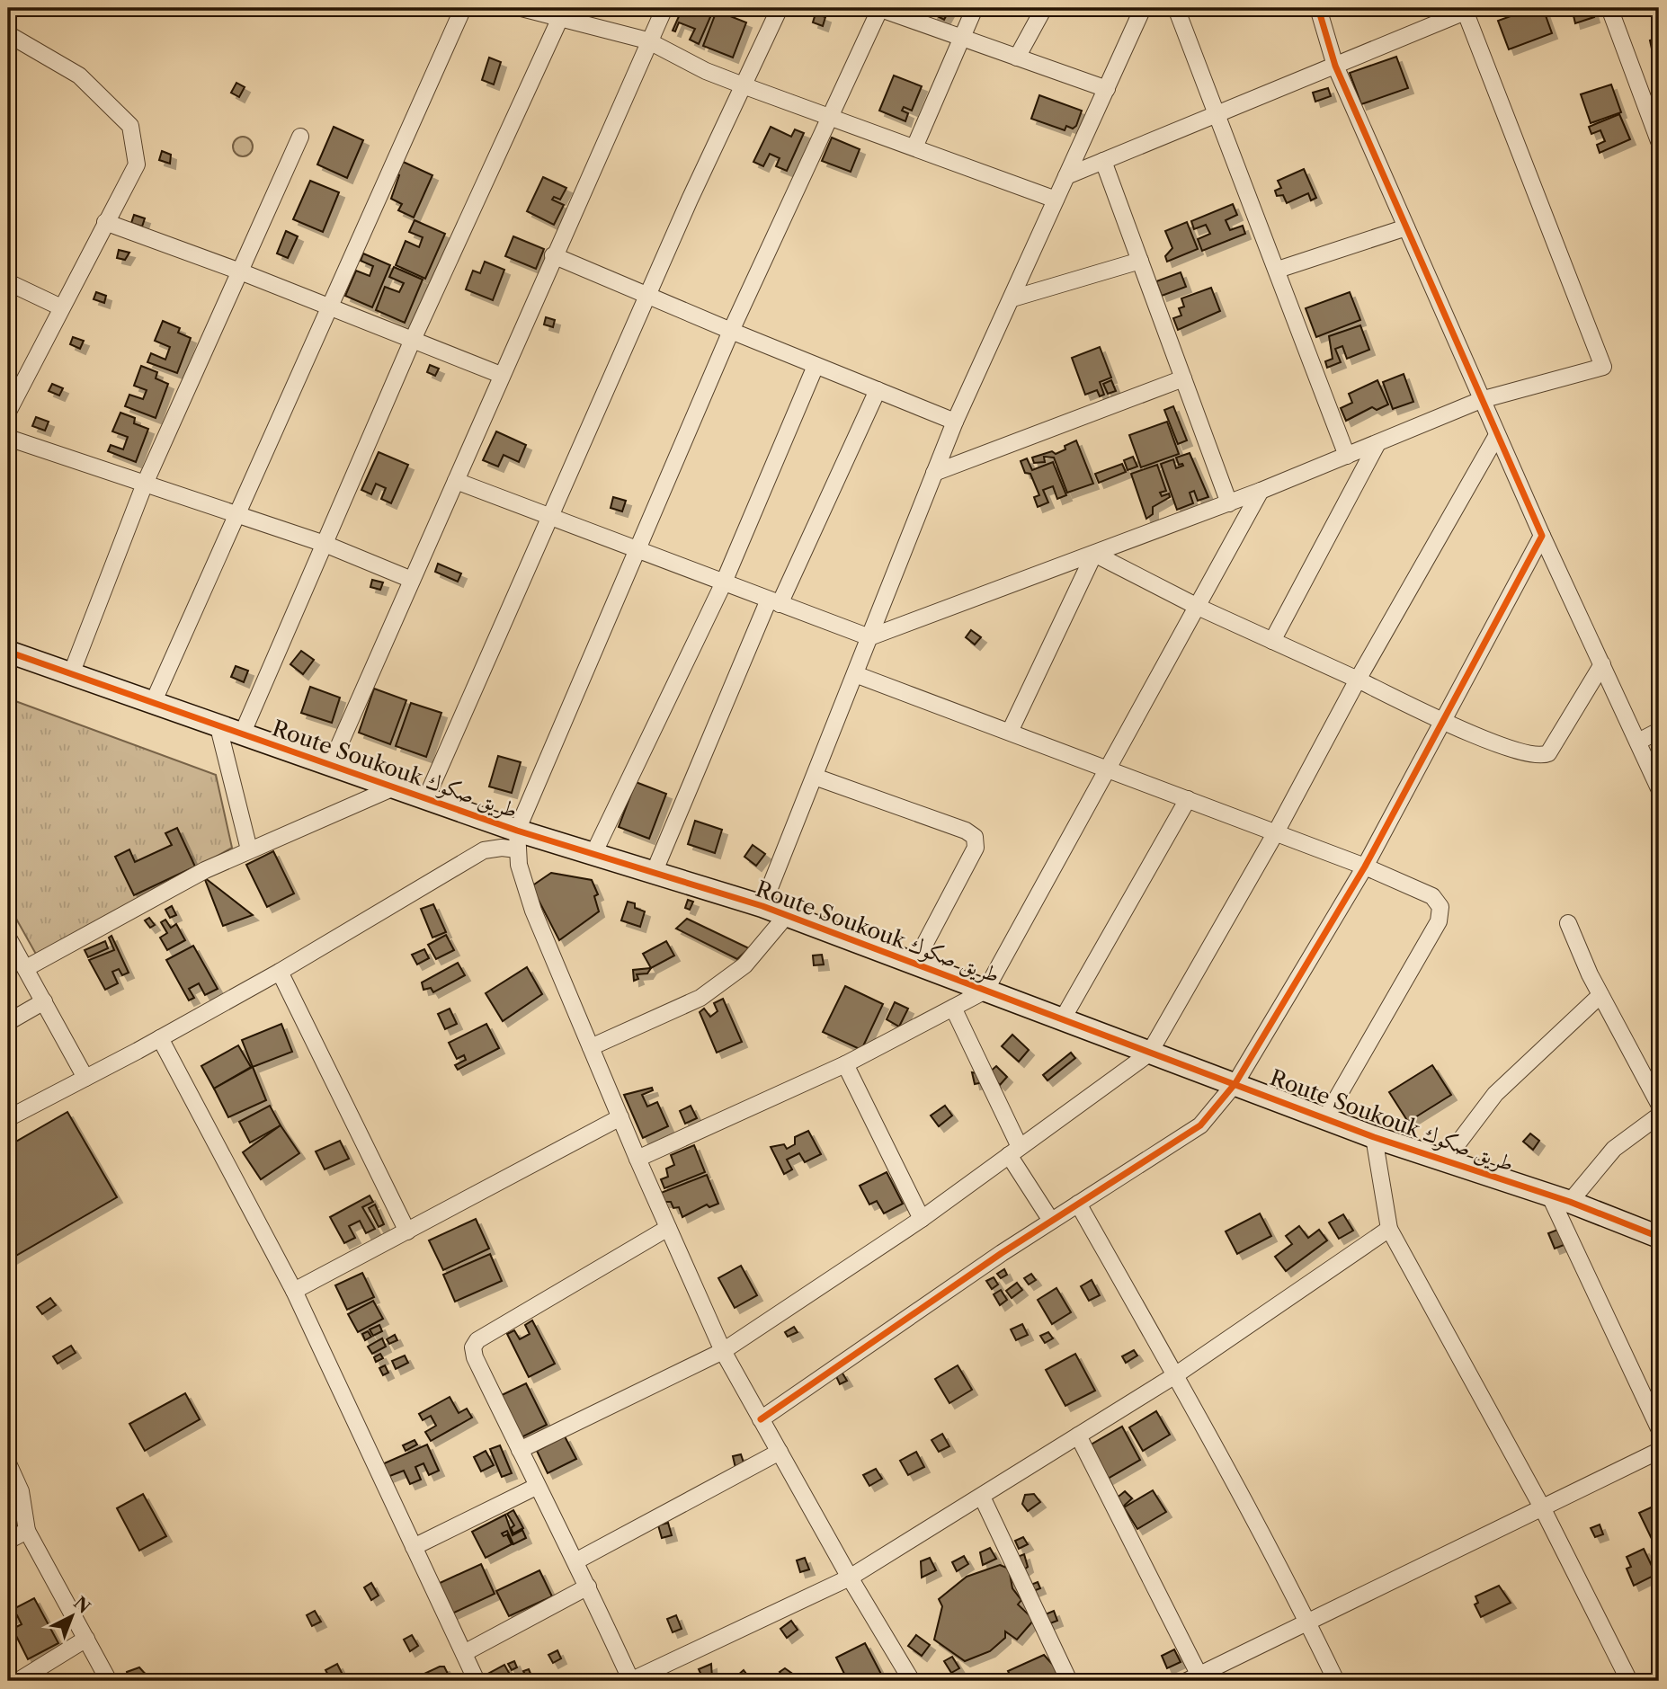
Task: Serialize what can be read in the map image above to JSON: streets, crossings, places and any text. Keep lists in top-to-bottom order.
{
  "streets": {
    "street": ["Route Soukouk طريق صكوك"]
  },
  "north": "top right"
}
